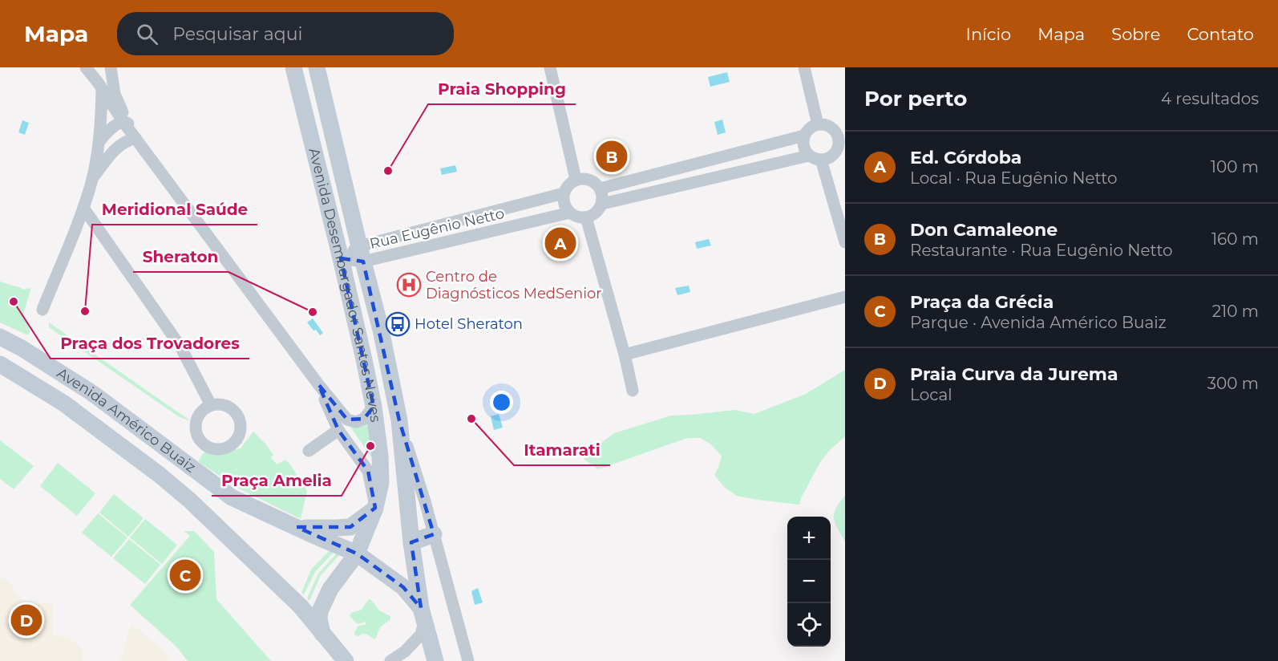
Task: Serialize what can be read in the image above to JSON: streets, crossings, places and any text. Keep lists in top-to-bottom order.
{
  "streets": {
    "main road": ["Avenida Desembargador Santos Neves", "Avenida Américo Buaiz"],
    "street": ["Rua Eugênio Netto"]
  },
  "crossings": [
    ["Rua Eugênio Netto", "Avenida Desembargador Santos Neves"],
    ["Avenida Desembargador Santos Neves", "Avenida Américo Buaiz"]
  ],
  "places": {
    "other": [
      "Praia Shopping",
      "Praça dos Trovadores",
      "Meridional Saúde",
      "Sheraton",
      "Itamarati",
      "Praça Amelia"
    ],
    "hospital": ["Centro de Diagnósticos MedSenior"],
    "bus stop": ["Hotel Sheraton"]
  },
  "page": {
    "header": "Mapa",
    "search": "Pesquisar aqui",
    "nav": [
      "Início",
      "Mapa",
      "Sobre",
      "Contato"
    ],
    "heading": ["Por perto", "4 resultados"],
    "list": [
      {
        "mark": "A",
        "name": "Ed. Córdoba",
        "note": "Local · Rua Eugênio Netto",
        "value": "100 m"
      },
      {
        "mark": "B",
        "name": "Don Camaleone",
        "note": "Restaurante · Rua Eugênio Netto",
        "value": "160 m"
      },
      {
        "mark": "C",
        "name": "Praça da Grécia",
        "note": "Parque · Avenida Américo Buaiz",
        "value": "210 m"
      },
      {
        "mark": "D",
        "name": "Praia Curva da Jurema",
        "note": "Local",
        "value": "300 m"
      }
    ],
    "pins": [
      "B",
      "A",
      "C",
      "D"
    ],
    "map_buttons": ["+", "−"]
  }
}
